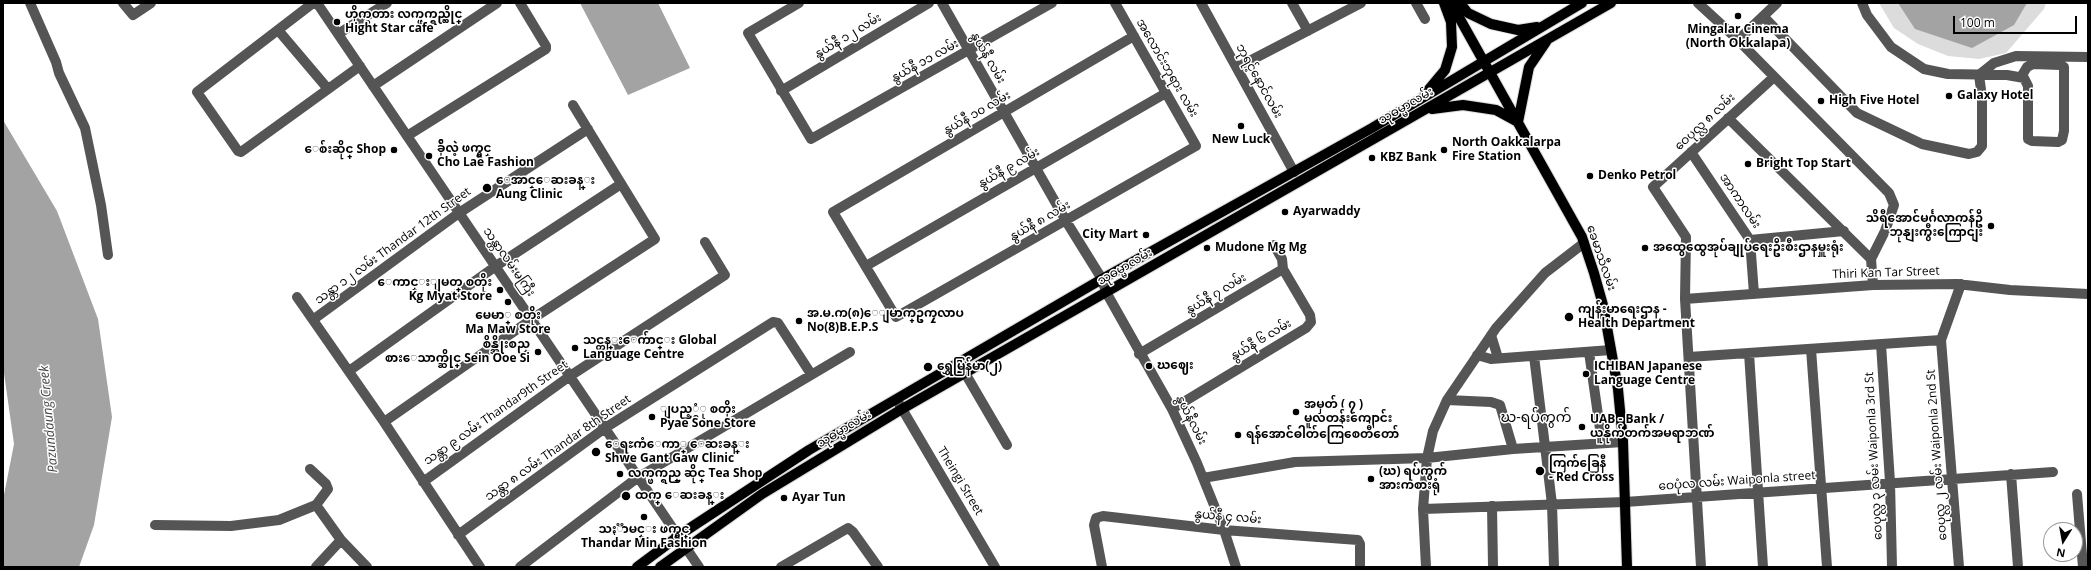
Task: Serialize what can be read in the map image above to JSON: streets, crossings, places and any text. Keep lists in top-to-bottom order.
{
  "streets": {
    "main road": ["သုဓမ္မာလမ်း", "ခေမာသီလမ်း"],
    "street": [
      "နွယ်နီ ၁၂ လမ်း",
      "နွယ်နီ လမ်း",
      "နွယ်နီ ၁၁ လမ်း",
      "အလောင်းဘုရား လမ်း",
      "ဘုရင့်နောင်လမ်း",
      "နွယ်နီ ၁၀ လမ်း",
      "ဝေပုလ္လ ၈ လမ်း",
      "နွယ်နီ ၉ လမ်း",
      "အာကာလမ်း",
      "နွယ်နီ ၈ လမ်း",
      "သန္တာ ၁၂ လမ်း Thandar 12th Street",
      "သန္တာလမ်းမကြီး",
      "Thiri Kan Tar Street",
      "နွယ်နီ ၇ လမ်း",
      "နွယ်နီ ၆ လမ်း",
      "သန္တာ ၉ လမ်း Thandar9th Street",
      "နွယ်နီလမ်း",
      "သန္တာ ၈ လမ်း Thandar 8th Street",
      "ဝေပုလ္လ ၂ လမ်း Waiponla 2nd St",
      "ဝေပုလ္လ ၃ လမ်း Waiponla 3rd St",
      "Theingi Street",
      "ဝေပုံလ လမ်း Waiponla street",
      "နွယ်နီ ၄ လမ်း"
    ]
  },
  "crossings": [
    ["နွယ်နီ ၁၂ လမ်း", "နွယ်နီ ၁၁ လမ်း"],
    ["နွယ်နီ လမ်း", "နွယ်နီ ၁၁ လမ်း"],
    ["နွယ်နီ လမ်း", "သုဓမ္မာလမ်း"],
    ["နွယ်နီ လမ်း", "နွယ်နီ ၁၀ လမ်း"],
    ["နွယ်နီ လမ်း", "နွယ်နီ ၉ လမ်း"],
    ["နွယ်နီ လမ်း", "နွယ်နီ ၈ လမ်း"],
    ["နွယ်နီ လမ်း", "နွယ်နီလမ်း"],
    ["အလောင်းဘုရား လမ်း", "နွယ်နီ ၁၀ လမ်း"],
    ["အလောင်းဘုရား လမ်း", "နွယ်နီ ၉ လမ်း"],
    ["အလောင်းဘုရား လမ်း", "နွယ်နီ ၈ လမ်း"],
    ["ဘုရင့်နောင်လမ်း", "သုဓမ္မာလမ်း"],
    ["သုဓမ္မာလမ်း", "ခေမာသီလမ်း"],
    ["သုဓမ္မာလမ်း", "သန္တာလမ်းမကြီး"],
    ["သုဓမ္မာလမ်း", "နွယ်နီလမ်း"],
    ["သုဓမ္မာလမ်း", "Theingi Street"],
    ["နွယ်နီ ၁၀ လမ်း", "နွယ်နီ ၉ လမ်း"],
    ["နွယ်နီ ၁၀ လမ်း", "နွယ်နီ ၈ လမ်း"],
    ["ဝေပုလ္လ ၈ လမ်း", "အာကာလမ်း"],
    ["ဝေပုလ္လ ၈ လမ်း", "Thiri Kan Tar Street"],
    ["နွယ်နီ ၉ လမ်း", "နွယ်နီ ၈ လမ်း"],
    ["အာကာလမ်း", "Thiri Kan Tar Street"],
    ["သန္တာ ၁၂ လမ်း Thandar 12th Street", "သန္တာလမ်းမကြီး"],
    ["ခေမာသီလမ်း", "ဝေပုံလ လမ်း Waiponla street"],
    ["သန္တာလမ်းမကြီး", "သန္တာ ၉ လမ်း Thandar9th Street"],
    ["သန္တာလမ်းမကြီး", "သန္တာ ၈ လမ်း Thandar 8th Street"],
    ["နွယ်နီ ၇ လမ်း", "နွယ်နီ ၆ လမ်း"],
    ["နွယ်နီ ၇ လမ်း", "နွယ်နီလမ်း"],
    ["နွယ်နီ ၆ လမ်း", "နွယ်နီလမ်း"],
    ["နွယ်နီလမ်း", "နွယ်နီ ၄ လမ်း"],
    ["ဝေပုလ္လ ၂ လမ်း Waiponla 2nd St", "ဝေပုံလ လမ်း Waiponla street"],
    ["ဝေပုလ္လ ၃ လမ်း Waiponla 3rd St", "ဝေပုံလ လမ်း Waiponla street"]
  ],
  "districts": ["ဃ-ရပ်ကွက်"],
  "water": ["Pazundaung Creek"],
  "places": [
    "Mingalar Cinema (North Okkalapa)",
    "ဟိုက္စတား လက္ဖက္ရည္ဆိုင္ Hight Star cafe",
    "Galaxy Hotel",
    "High Five Hotel",
    "New Luck",
    "ေစ်းဆိုင္ Shop",
    "North Oakkalarpa Fire Station",
    "ခ်ိုလဲ့ ဖက္ရွင္ Cho Lae Fashion",
    "KBZ Bank",
    "Bright Top Start",
    "Denko Petrol",
    "ေအာင္ေဆးခန္း Aung Clinic",
    "Ayarwaddy",
    "သိရီအောင်မင်္ဂလာကန်ဦ ဘုနျးကွီးကြောငျး",
    "City Mart",
    "Mudone Mg Mg",
    "အထွေထွေအုပ်ချုပ်ရေးဦးစီးဌာနမှူးရုံး",
    "ေကာင္းျမတ္ စတိုး Kg Myat Store",
    "မေမာ္ စတိုး Ma Maw Store",
    "ကျန်းမာရေးဌာန - Health Department",
    "အ.မ.က(၈)ေျမာက္ဥကၠလာပ No(8)B.E.P.S",
    "သင္တန္းေက်ာင္း Global Language Centre",
    "စိန္အိုးစည္ စားေသာက္ဆိုင္ Sein Ooe Si",
    "ဃဈေး",
    "ရွှေမြန်မာ(၂)",
    "ICHIBAN Japanese Language Centre",
    "အမှတ် ( ၇ ) မူလတန်းကျောင်း",
    "ျပည့္စံု စတိုး Pyae Sone Store",
    "UAB - Bank / ယူနိုက်တက်အမရာဘဏ်",
    "ရန်အောင်ဓါတ်ကြေစေတီတော်",
    "ေရႊကံေကာ္ ေဆးခန္း Shwe Gant Gaw Clinic",
    "ကြက်ခြေနီ - Red Cross",
    "လက္ဖက္ရည္ ဆိုင္ Tea Shop",
    "(ဃ) ရပ်ကွက် အားကစားရုံ",
    "ထက္ ေဆးခန္း",
    "Ayar Tun",
    "သႏၱာမင္း ဖက္ရွင္ Thandar Min Fashion"
  ],
  "scale_bar": "100 m",
  "north": "bottom"
}
